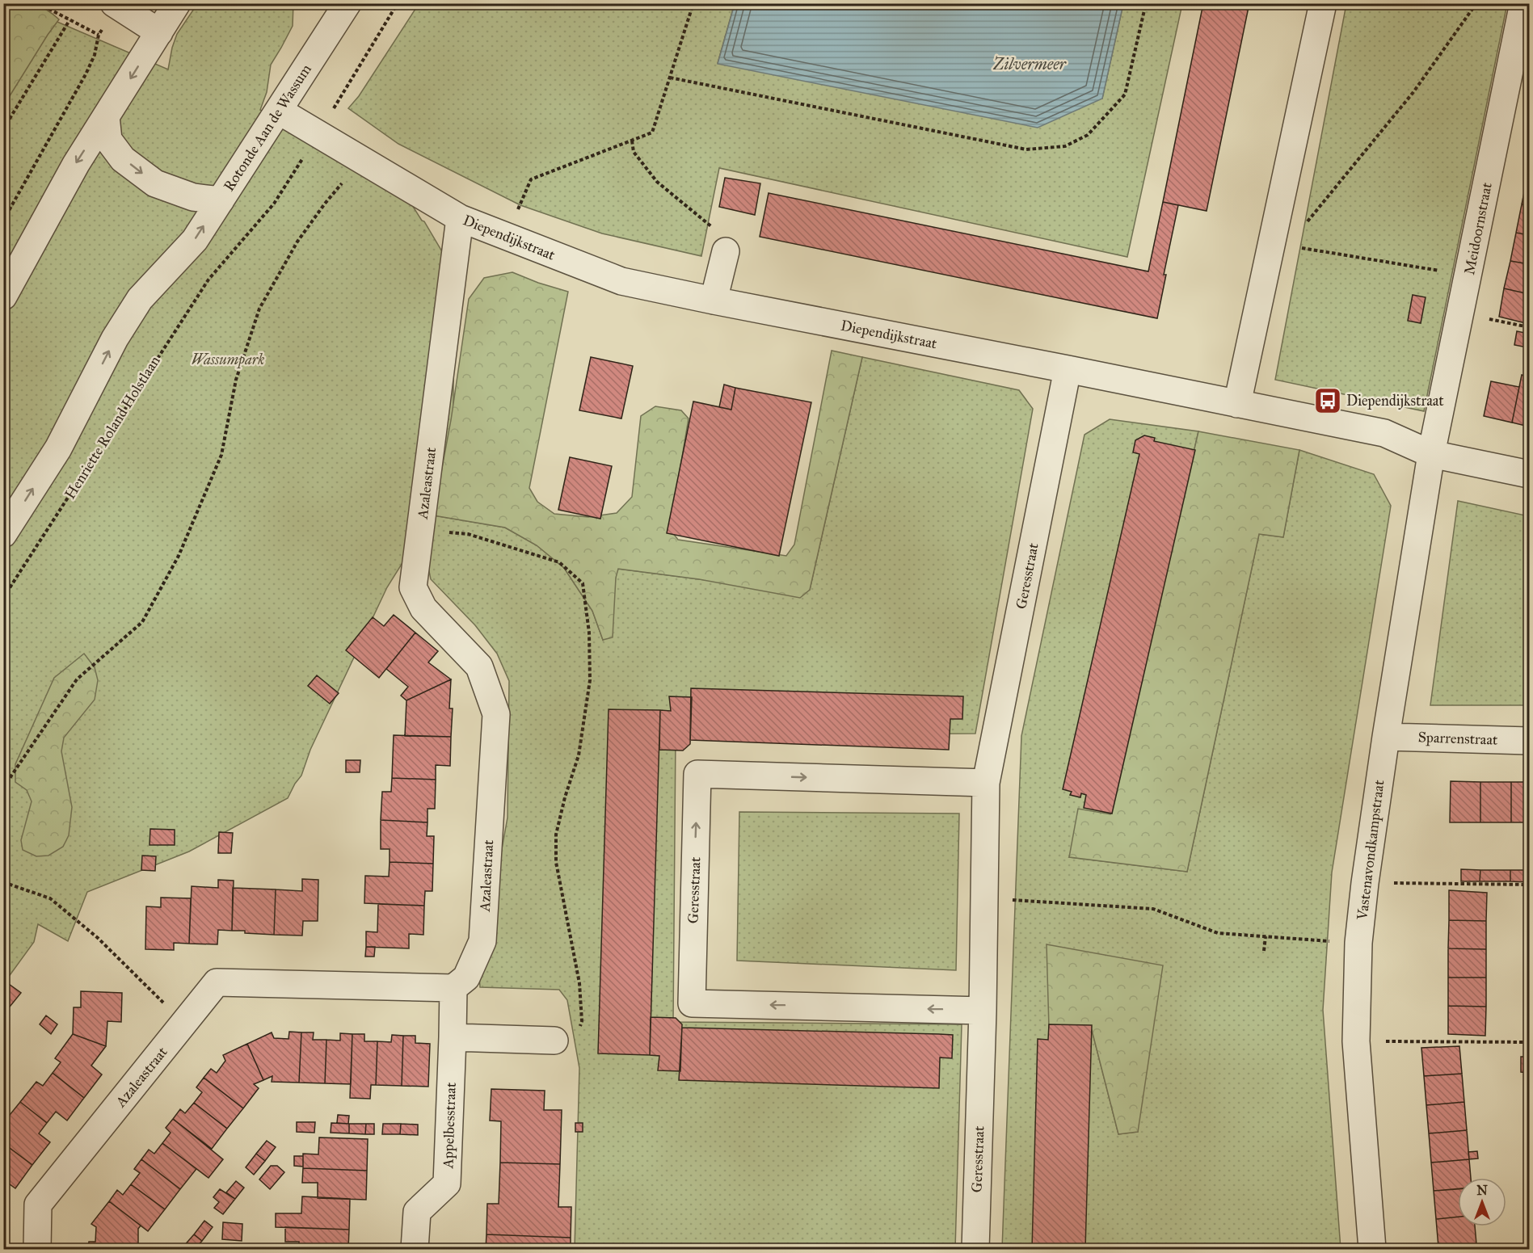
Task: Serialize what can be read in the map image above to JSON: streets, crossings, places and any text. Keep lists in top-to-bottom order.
{
  "streets": {
    "street": [
      "Rotonde Aan de Wassum",
      "Meidoornstraat",
      "Diependijkstraat",
      "Azaleastraat",
      "Geresstraat",
      "Sparrenstraat",
      "Vastenavondkampstraat",
      "Appelbesstraat"
    ],
    "path": ["Henriette Roland Holstlaan"]
  },
  "crossings": [
    ["Rotonde Aan de Wassum", "Diependijkstraat"],
    ["Meidoornstraat", "Diependijkstraat"],
    ["Meidoornstraat", "Vastenavondkampstraat"],
    ["Diependijkstraat", "Henriette Roland Holstlaan"],
    ["Diependijkstraat", "Azaleastraat"],
    ["Diependijkstraat", "Geresstraat"],
    ["Diependijkstraat", "Vastenavondkampstraat"],
    ["Azaleastraat", "Appelbesstraat"],
    ["Sparrenstraat", "Vastenavondkampstraat"]
  ],
  "one_way": ["Rotonde Aan de Wassum"],
  "water": ["Zilvermeer"],
  "parks": ["Wassumpark"],
  "places": {
    "bus stop": ["Diependijkstraat"]
  },
  "north": "top"
}
